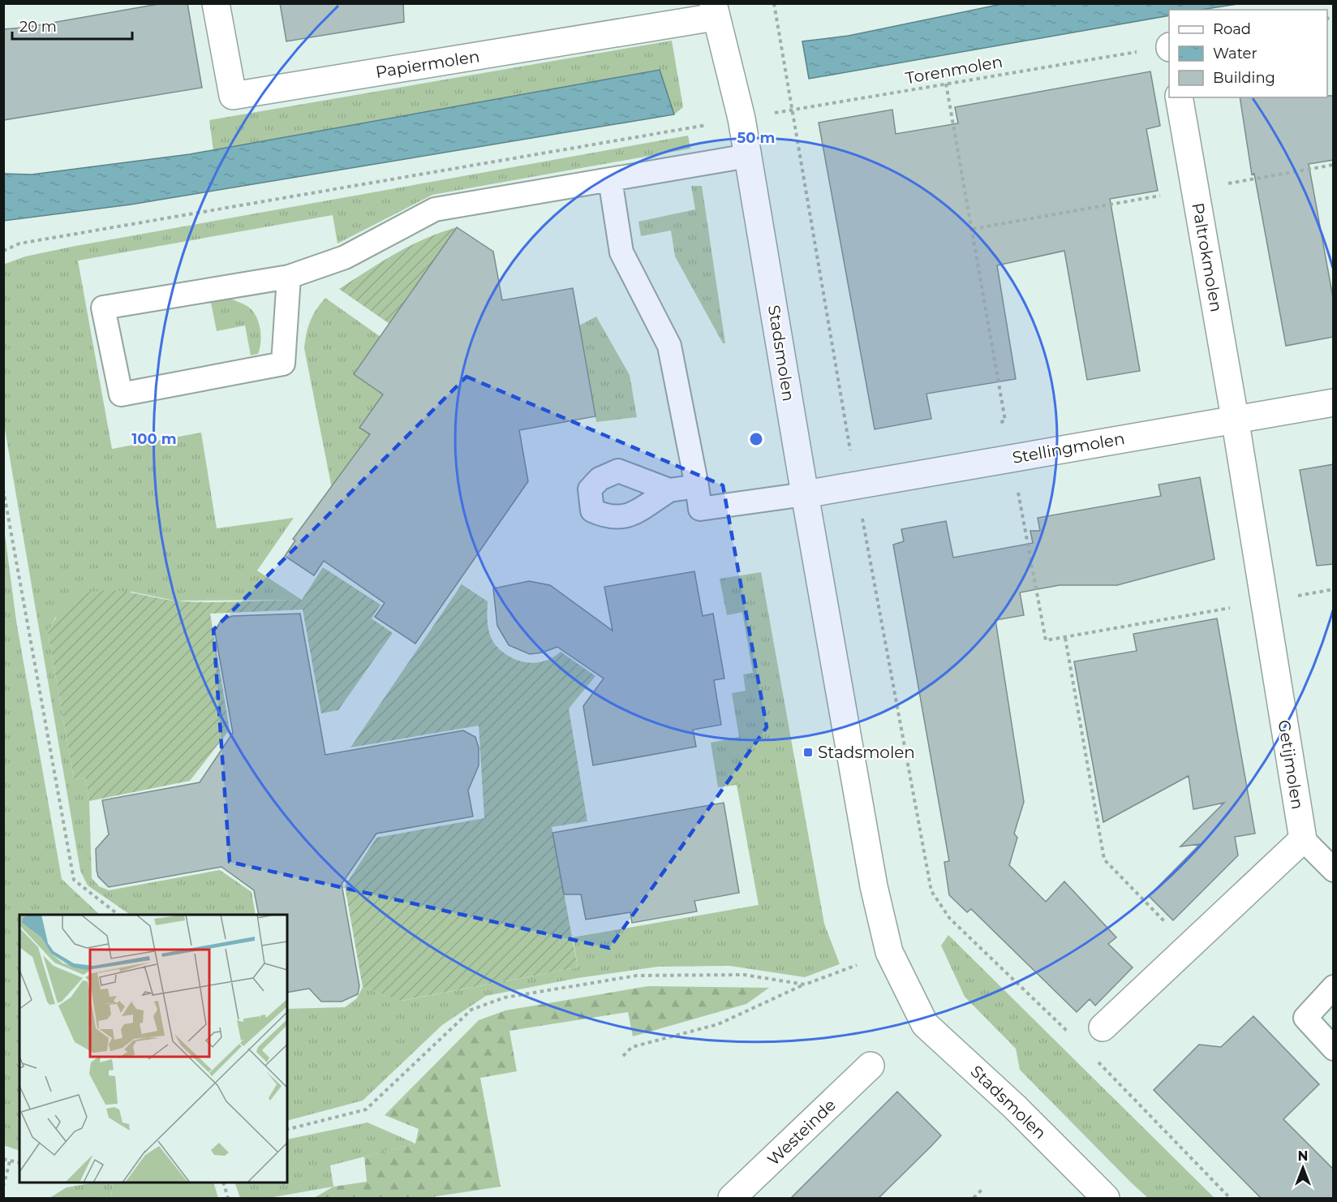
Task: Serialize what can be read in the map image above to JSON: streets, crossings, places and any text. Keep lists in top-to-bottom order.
{
  "streets": {
    "street": [
      "Papiermolen",
      "Paltrokmolen",
      "Stadsmolen",
      "Stellingmolen",
      "Getijmolen",
      "Westeinde"
    ],
    "path": ["Torenmolen"]
  },
  "crossings": [
    ["Papiermolen", "Stadsmolen"],
    ["Torenmolen", "Stadsmolen"],
    ["Paltrokmolen", "Stellingmolen"],
    ["Paltrokmolen", "Getijmolen"],
    ["Stadsmolen", "Stellingmolen"],
    ["Stellingmolen", "Getijmolen"]
  ],
  "places": {
    "transit": ["Stadsmolen"]
  },
  "legend": ["Road", "Water", "Building"],
  "scale_bar": "20 m",
  "north": "top",
  "rings": ["50 m", "100 m"]
}
